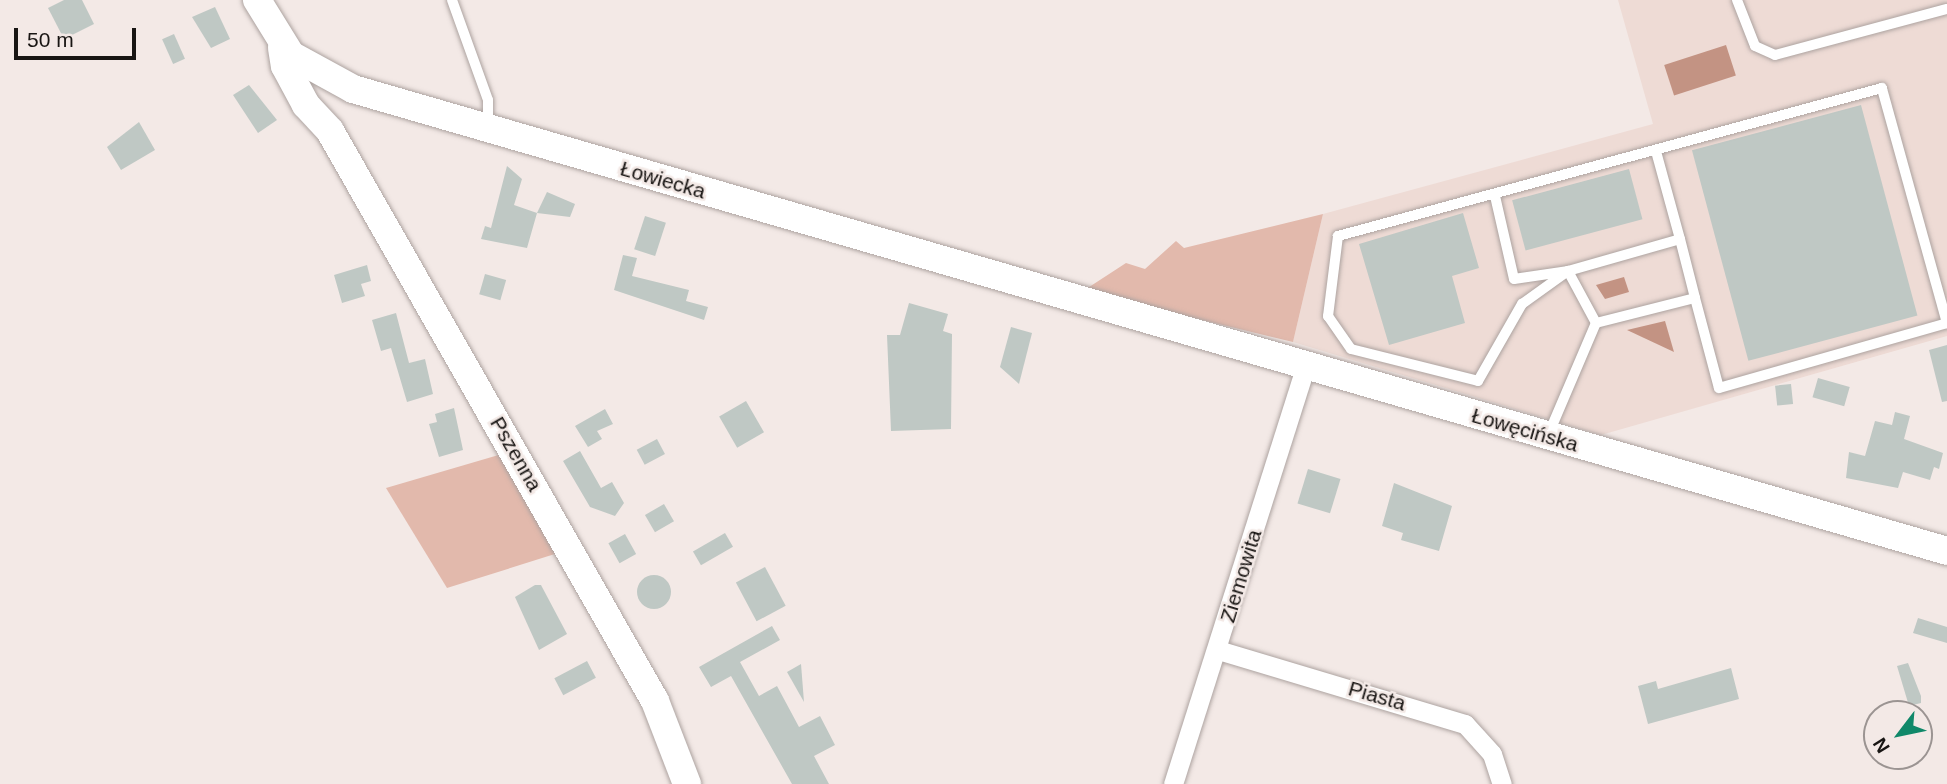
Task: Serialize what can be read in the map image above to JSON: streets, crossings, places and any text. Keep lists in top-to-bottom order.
{
  "streets": {
    "street": [
      "Łowiecka",
      "Łowęcińska",
      "Pszenna",
      "Ziemowita",
      "Piasta"
    ]
  },
  "crossings": [
    ["Łowiecka", "Łowęcińska"],
    ["Łowiecka", "Pszenna"],
    ["Łowęcińska", "Ziemowita"],
    ["Ziemowita", "Piasta"]
  ],
  "scale_bar": "50 m",
  "north": "bottom left"
}
